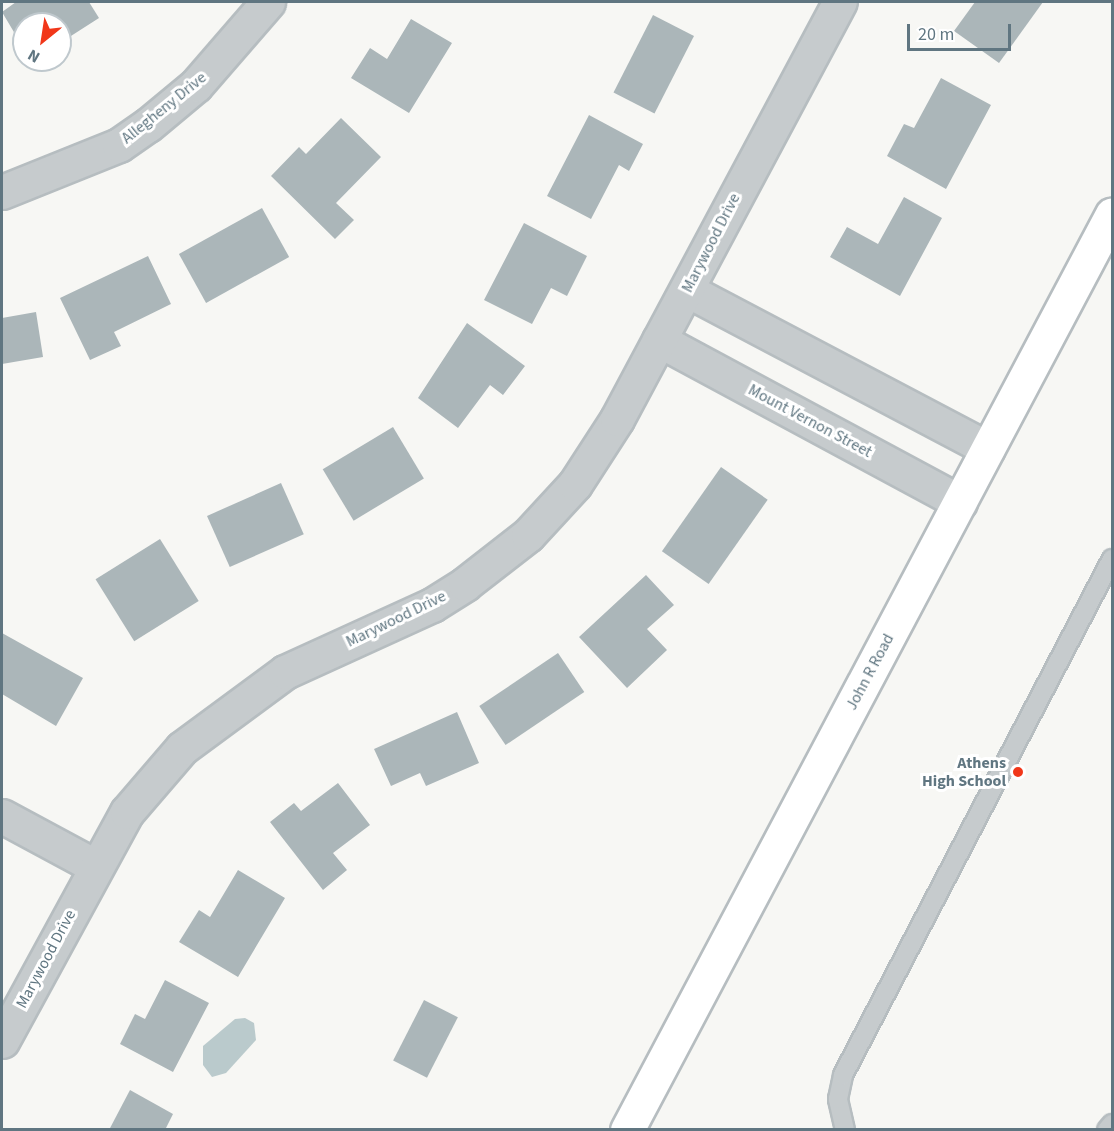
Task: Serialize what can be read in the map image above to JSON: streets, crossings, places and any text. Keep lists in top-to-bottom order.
{
  "streets": {
    "main road": ["John R Road"],
    "street": ["Allegheny Drive", "Marywood Drive", "Mount Vernon Street"]
  },
  "crossings": [
    ["Marywood Drive", "Mount Vernon Street"],
    ["Mount Vernon Street", "John R Road"]
  ],
  "places": ["Athens High School"],
  "scale_bar": "20 m",
  "north": "bottom left"
}
